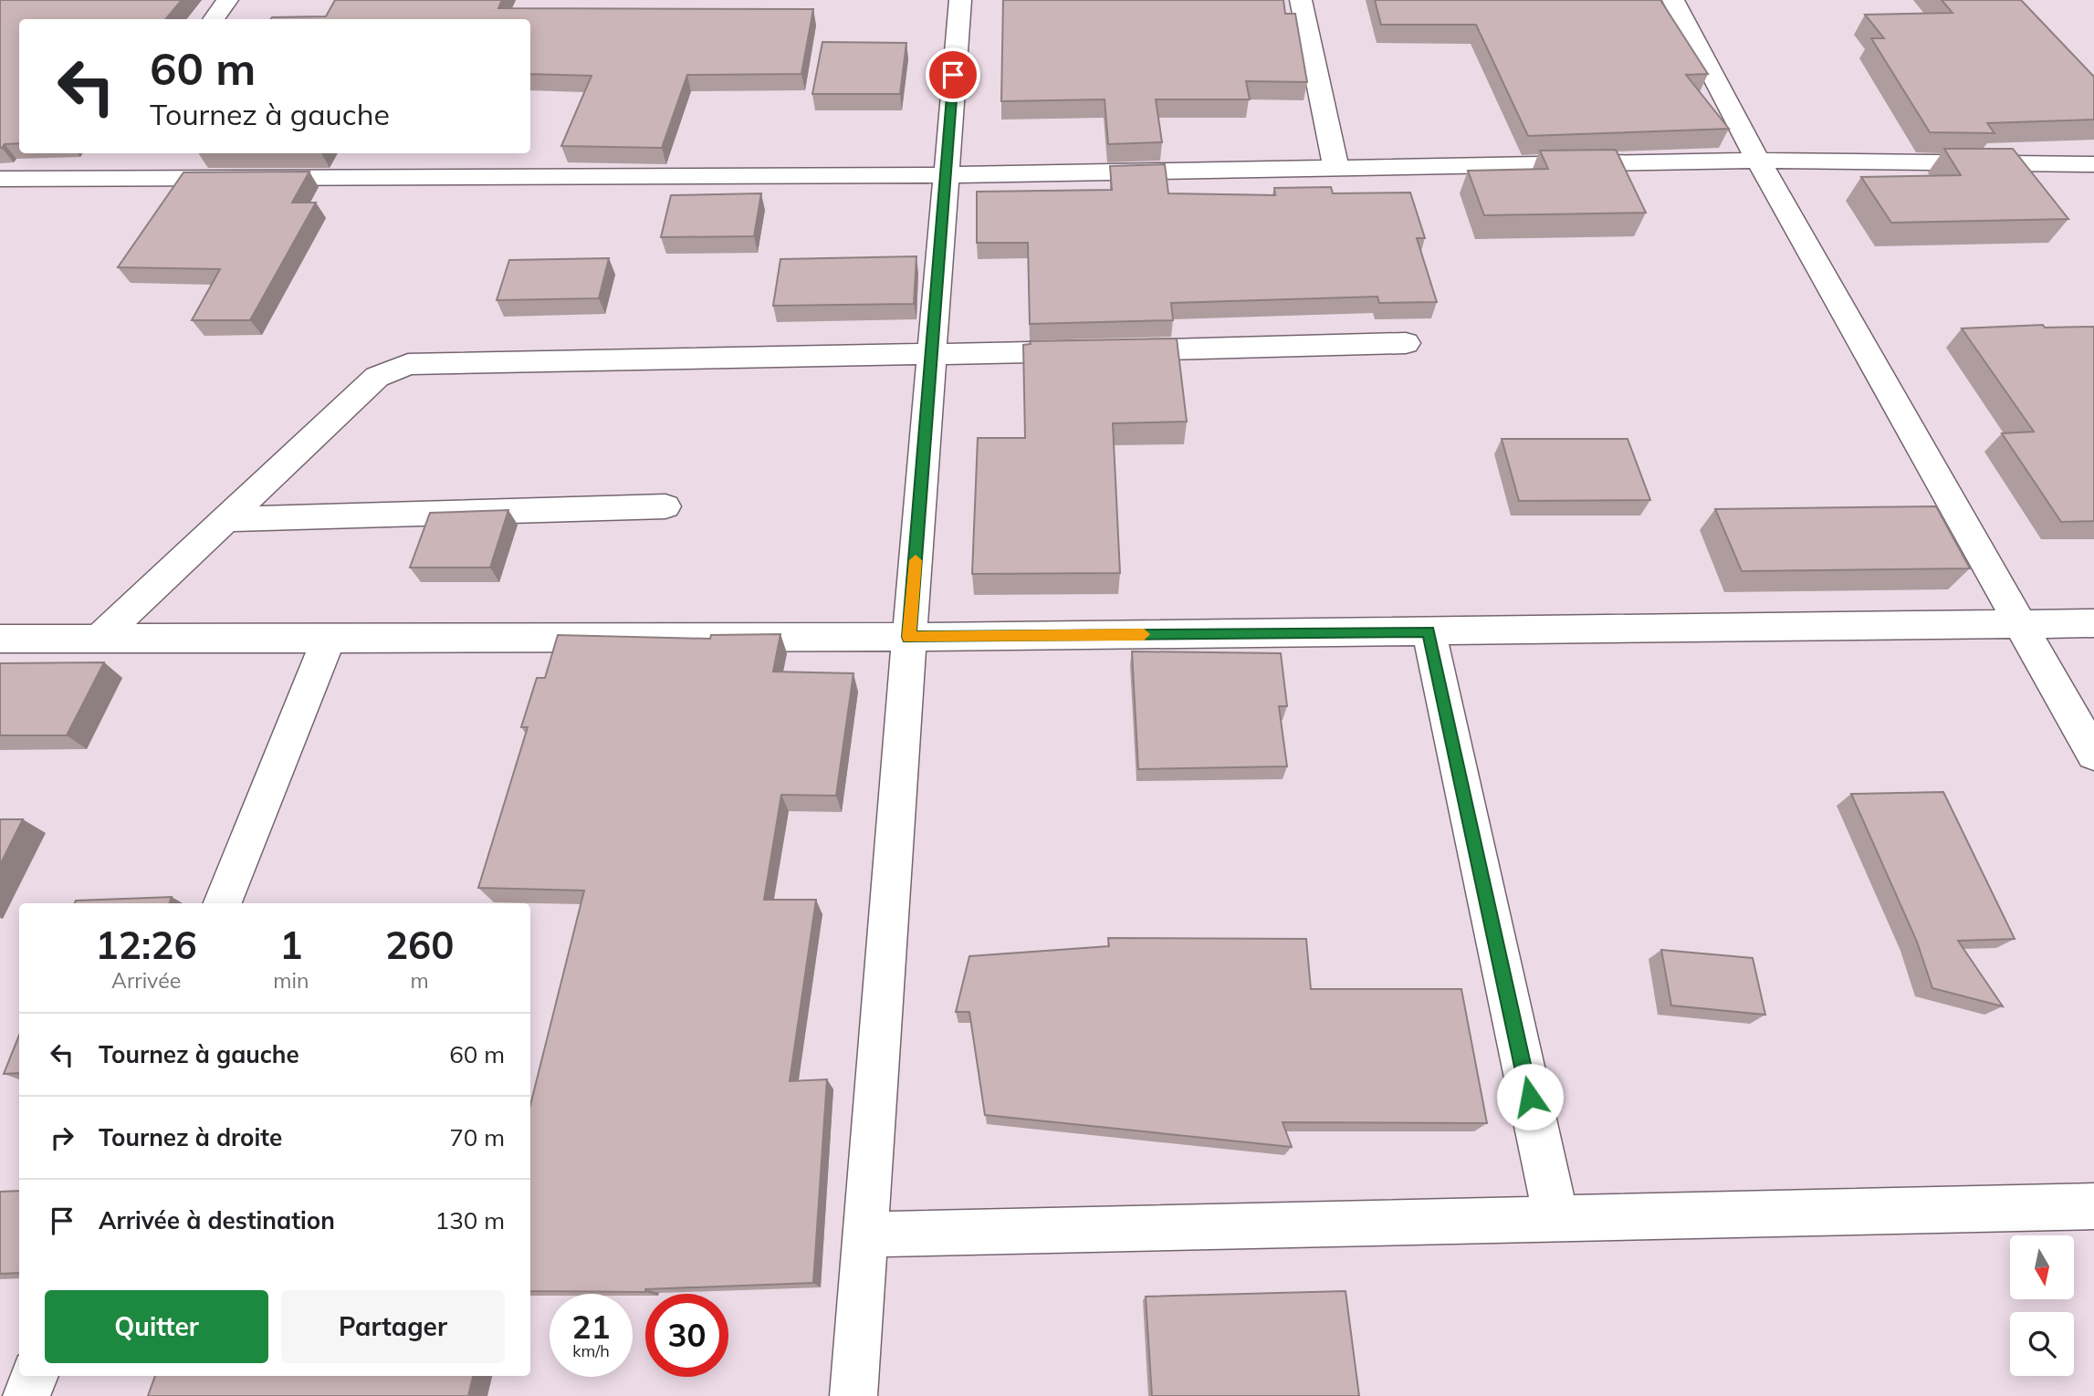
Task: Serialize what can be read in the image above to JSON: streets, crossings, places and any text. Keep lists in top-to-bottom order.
{
  "north": "bottom",
  "page": {
    "turn": ["60 m", "Tournez à gauche"],
    "eta": [
      "12:26",
      "Arrivée",
      "1",
      "min",
      "260",
      "m"
    ],
    "list": [
      {
        "name": "Tournez à gauche",
        "value": "60 m"
      },
      {
        "name": "Tournez à droite",
        "value": "70 m"
      },
      {
        "name": "Arrivée à destination",
        "value": "130 m"
      }
    ],
    "buttons": ["Quitter", "Partager"],
    "speed": "21 km/h",
    "limit": "30"
  }
}
